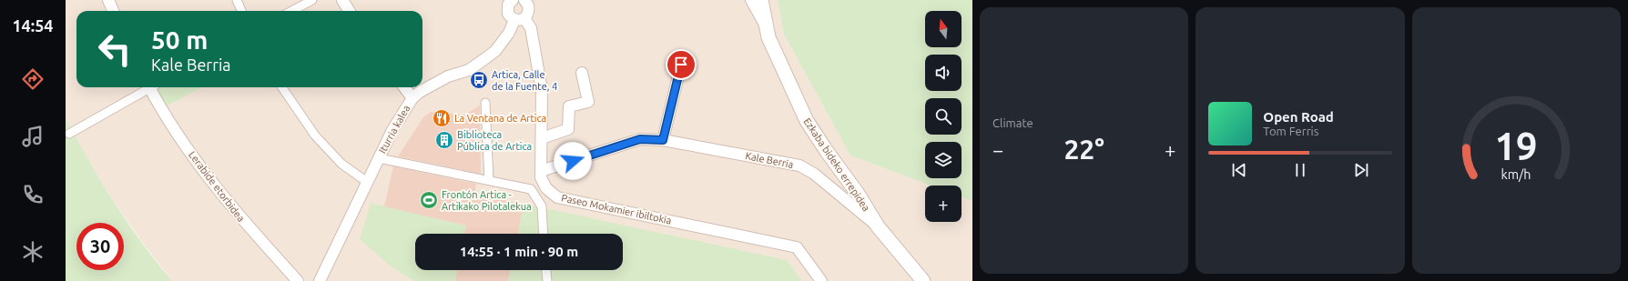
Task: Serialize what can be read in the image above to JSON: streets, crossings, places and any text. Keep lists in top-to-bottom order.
{
  "streets": {
    "street": [
      "Iturria kalea",
      "Kale Berria",
      "Ezkaba bideko errepidea",
      "Lerabide etorbidea",
      "Paseo Mokamier ibiltokia"
    ]
  },
  "crossings": [
    ["Iturria kalea", "Paseo Mokamier ibiltokia"],
    ["Kale Berria", "Ezkaba bideko errepidea"],
    ["Kale Berria", "Paseo Mokamier ibiltokia"]
  ],
  "places": {
    "bus stop": ["Artica, Calle de la Fuente, 4"],
    "restaurant": ["La Ventana de Artica"],
    "building": ["Biblioteca Pública de Artica"],
    "sports": ["Frontón Artica - Artikako Pilotalekua"]
  },
  "north": "top",
  "page": {
    "tabs": "14:54",
    "tile": "Climate",
    "map_buttons": "+",
    "turn": ["50 m", "Kale Berria"],
    "song": ["Open Road", "Tom Ferris"],
    "heat": ["−", "22°", "+"],
    "limit": "30",
    "trip": "14:55 · 1 min · 90 m",
    "gauge": ["19", "km/h"]
  }
}
